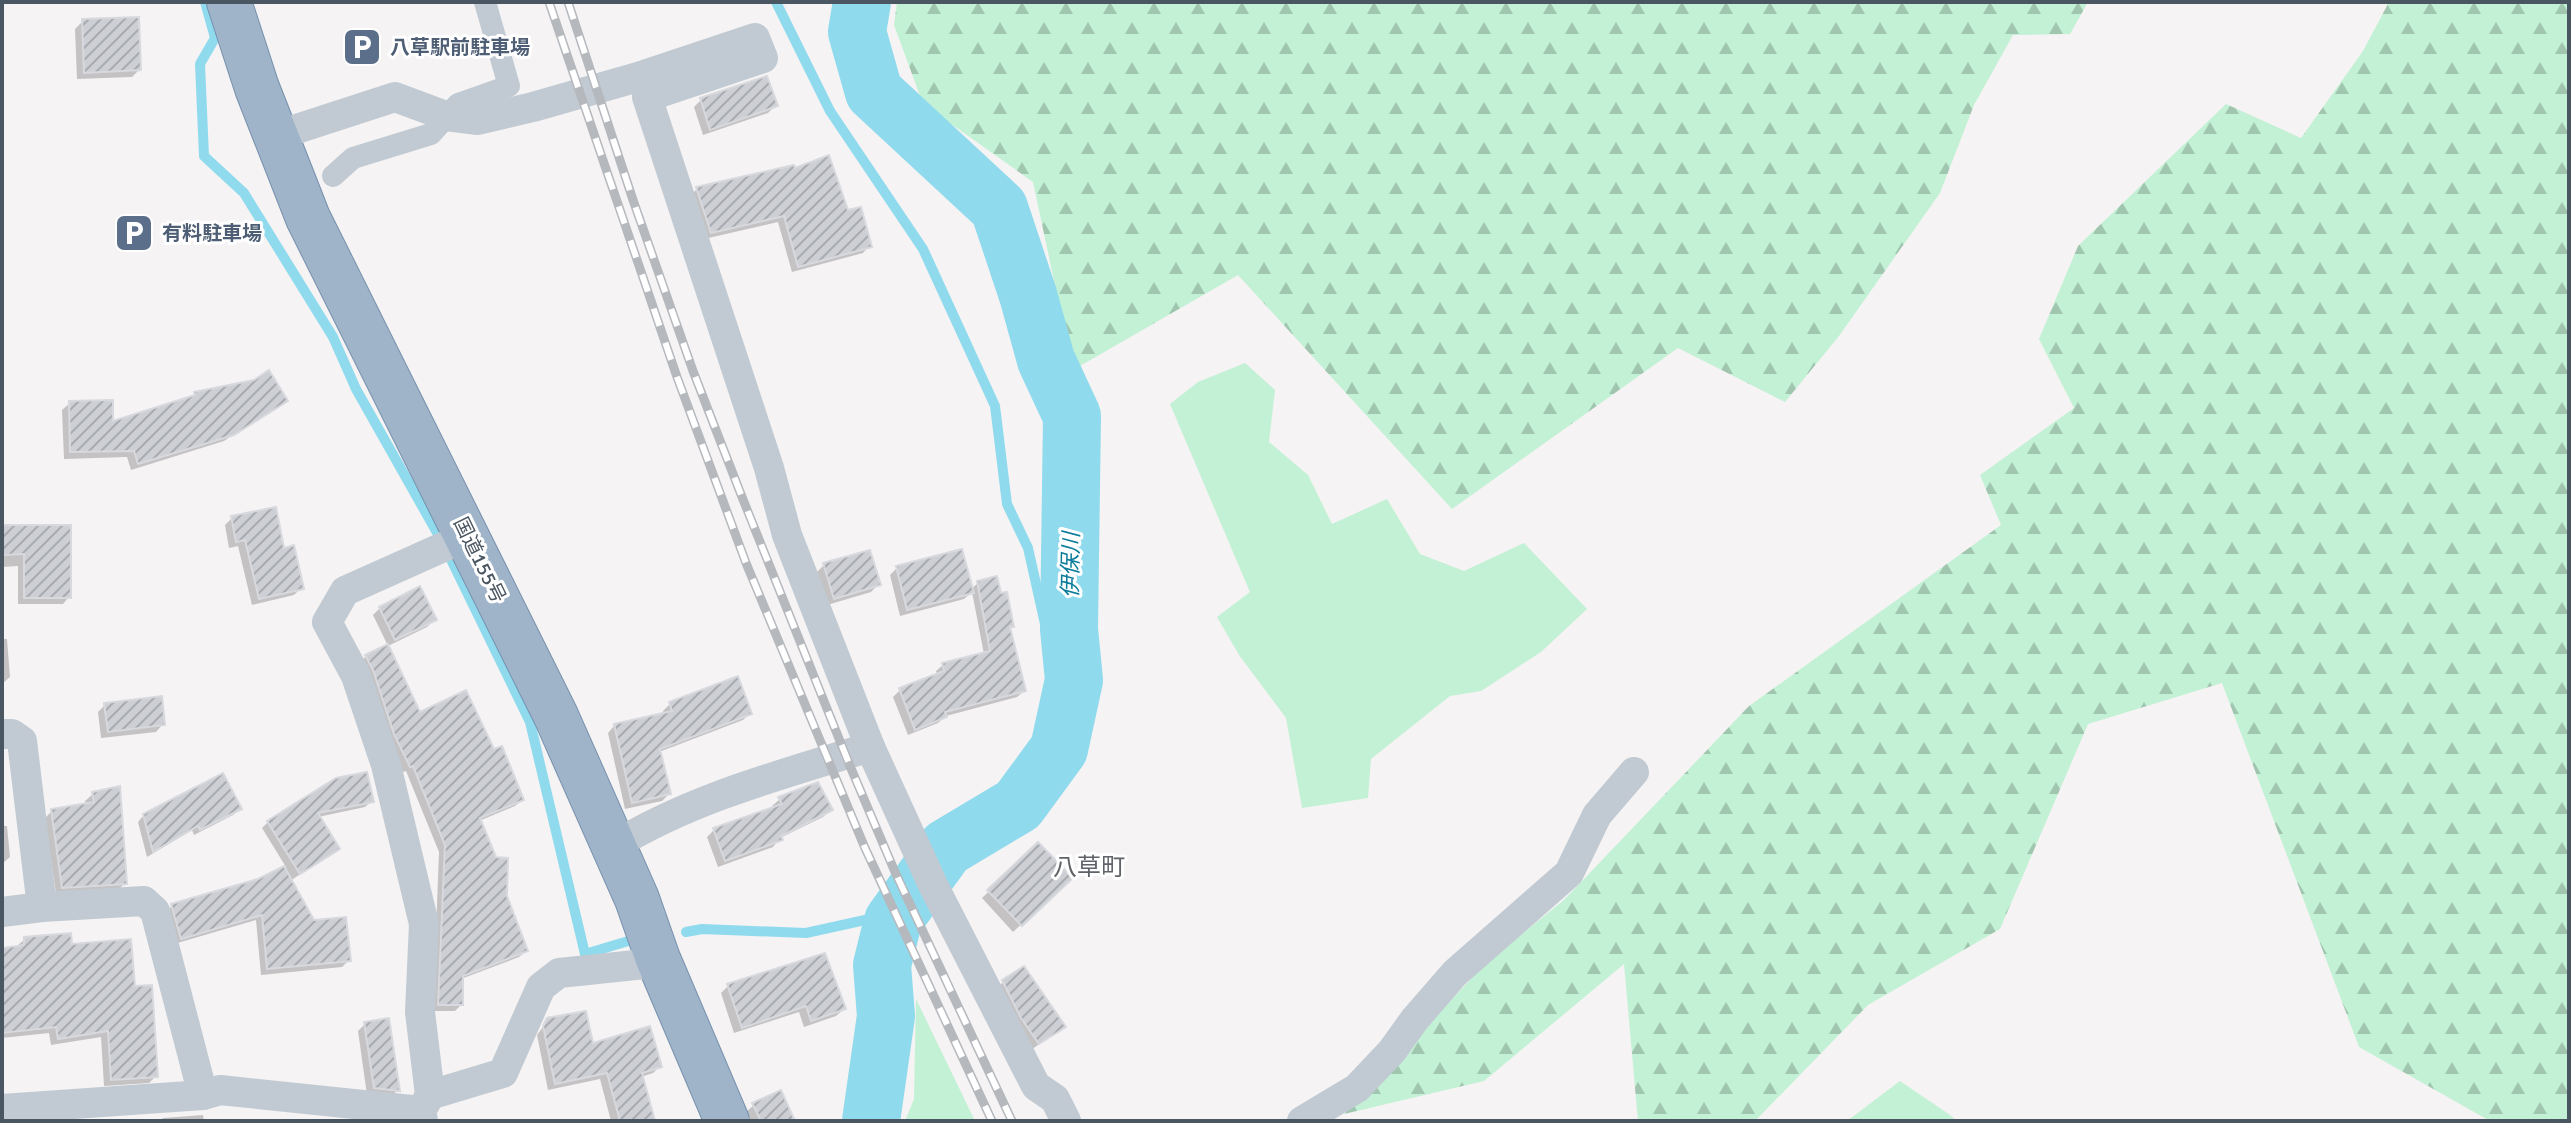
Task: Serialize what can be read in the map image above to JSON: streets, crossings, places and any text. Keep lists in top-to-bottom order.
{
  "streets": {
    "highway": ["国道155号"]
  },
  "districts": ["八草町"],
  "water": ["伊保川"],
  "places": {
    "parking": ["八草駅前駐車場", "有料駐車場"]
  }
}
